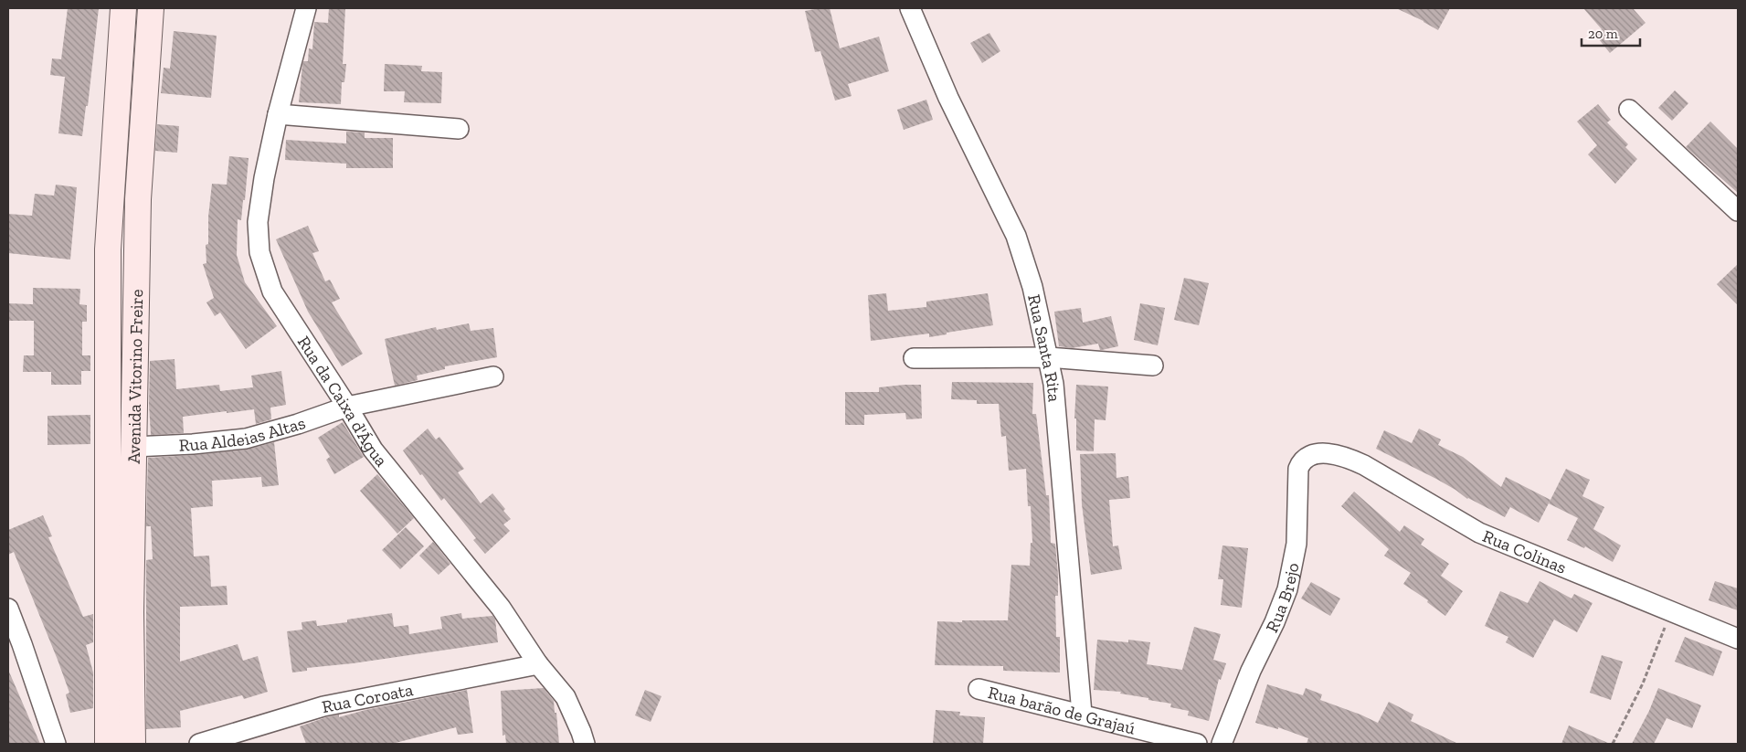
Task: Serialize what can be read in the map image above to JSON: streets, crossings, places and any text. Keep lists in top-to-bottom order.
{
  "streets": {
    "street": [
      "Rua Santa Rita",
      "Avenida Vitorino Freire",
      "Rua da Caixa d'Água",
      "Rua Aldeias Altas",
      "Rua Colinas",
      "Rua Brejo",
      "Rua Coroata",
      "Rua barão de Grajaú"
    ]
  },
  "crossings": [
    ["Rua Santa Rita", "Rua barão de Grajaú"],
    ["Avenida Vitorino Freire", "Rua Aldeias Altas"],
    ["Rua da Caixa d'Água", "Rua Aldeias Altas"],
    ["Rua da Caixa d'Água", "Rua Coroata"],
    ["Rua Colinas", "Rua Brejo"]
  ],
  "scale_bar": "20 m"
}
